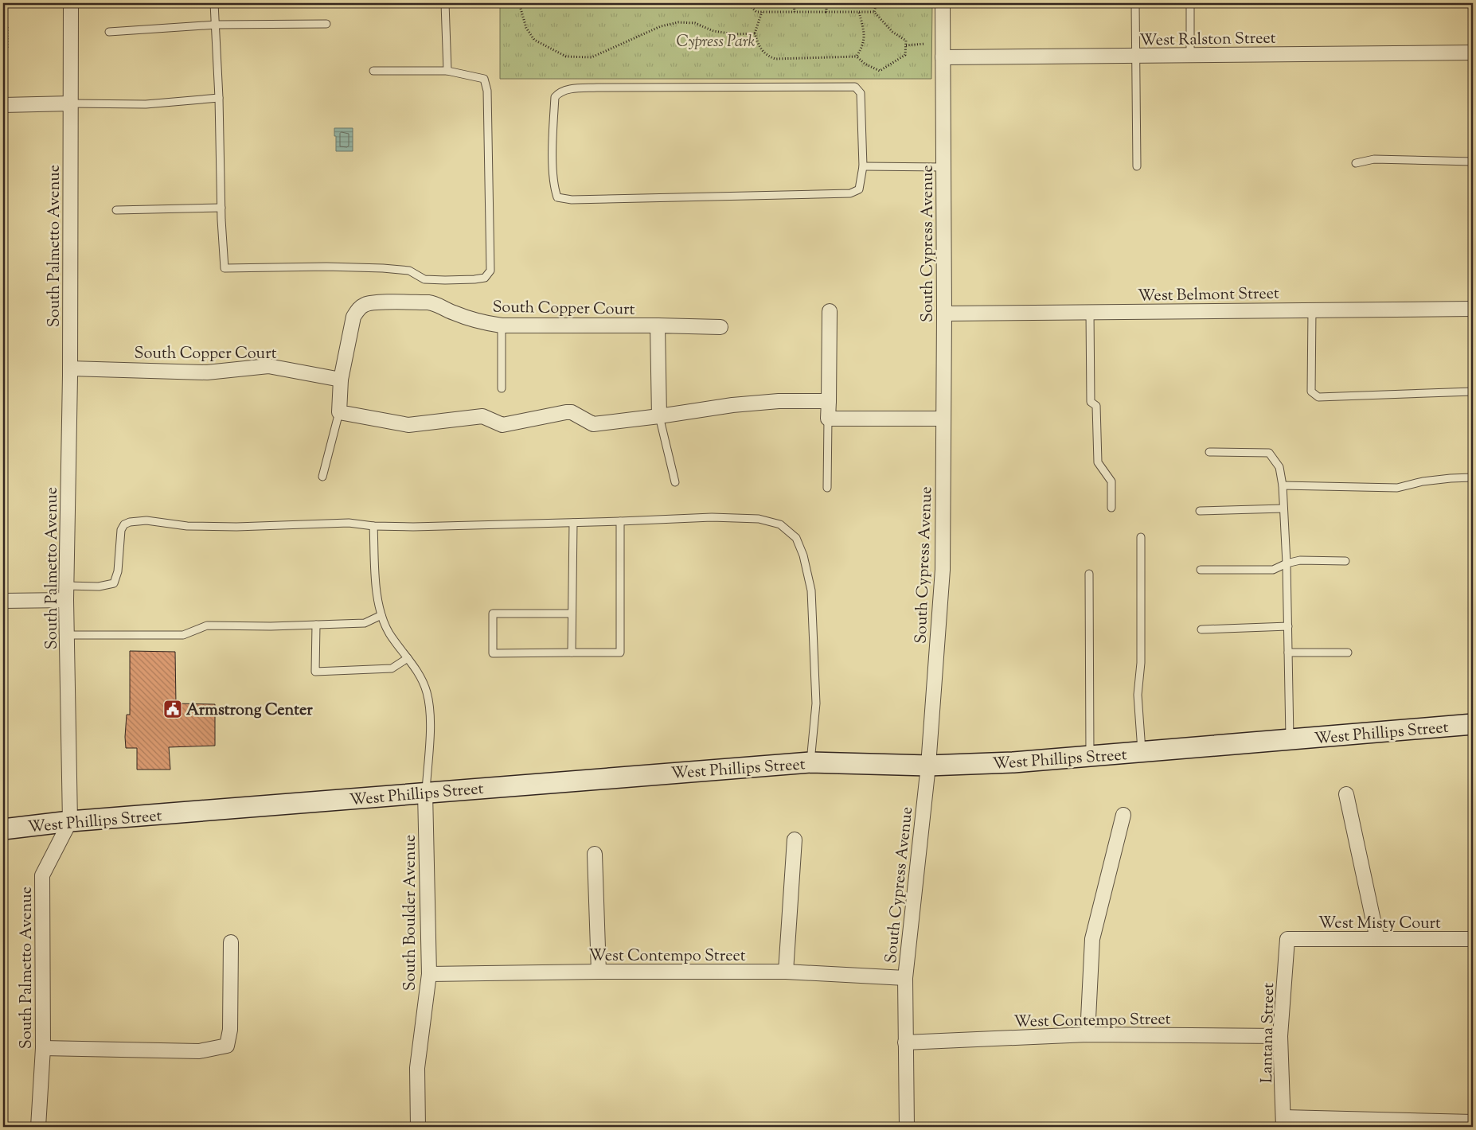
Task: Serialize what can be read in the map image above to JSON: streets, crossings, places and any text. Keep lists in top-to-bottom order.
{
  "streets": {
    "street": [
      "West Ralston Street",
      "South Cypress Avenue",
      "South Palmetto Avenue",
      "West Belmont Street",
      "South Copper Court",
      "West Phillips Street",
      "South Boulder Avenue",
      "West Misty Court",
      "West Contempo Street",
      "Lantana Street"
    ]
  },
  "crossings": [
    ["West Ralston Street", "South Cypress Avenue"],
    ["South Cypress Avenue", "West Belmont Street"],
    ["South Cypress Avenue", "West Phillips Street"],
    ["South Cypress Avenue", "West Contempo Street"],
    ["South Palmetto Avenue", "South Copper Court"],
    ["South Palmetto Avenue", "West Phillips Street"],
    ["West Phillips Street", "South Boulder Avenue"],
    ["South Boulder Avenue", "West Contempo Street"],
    ["West Misty Court", "Lantana Street"],
    ["West Contempo Street", "Lantana Street"]
  ],
  "parks": ["Cypress Park"],
  "places": {
    "public building": ["Armstrong Center"]
  }
}
